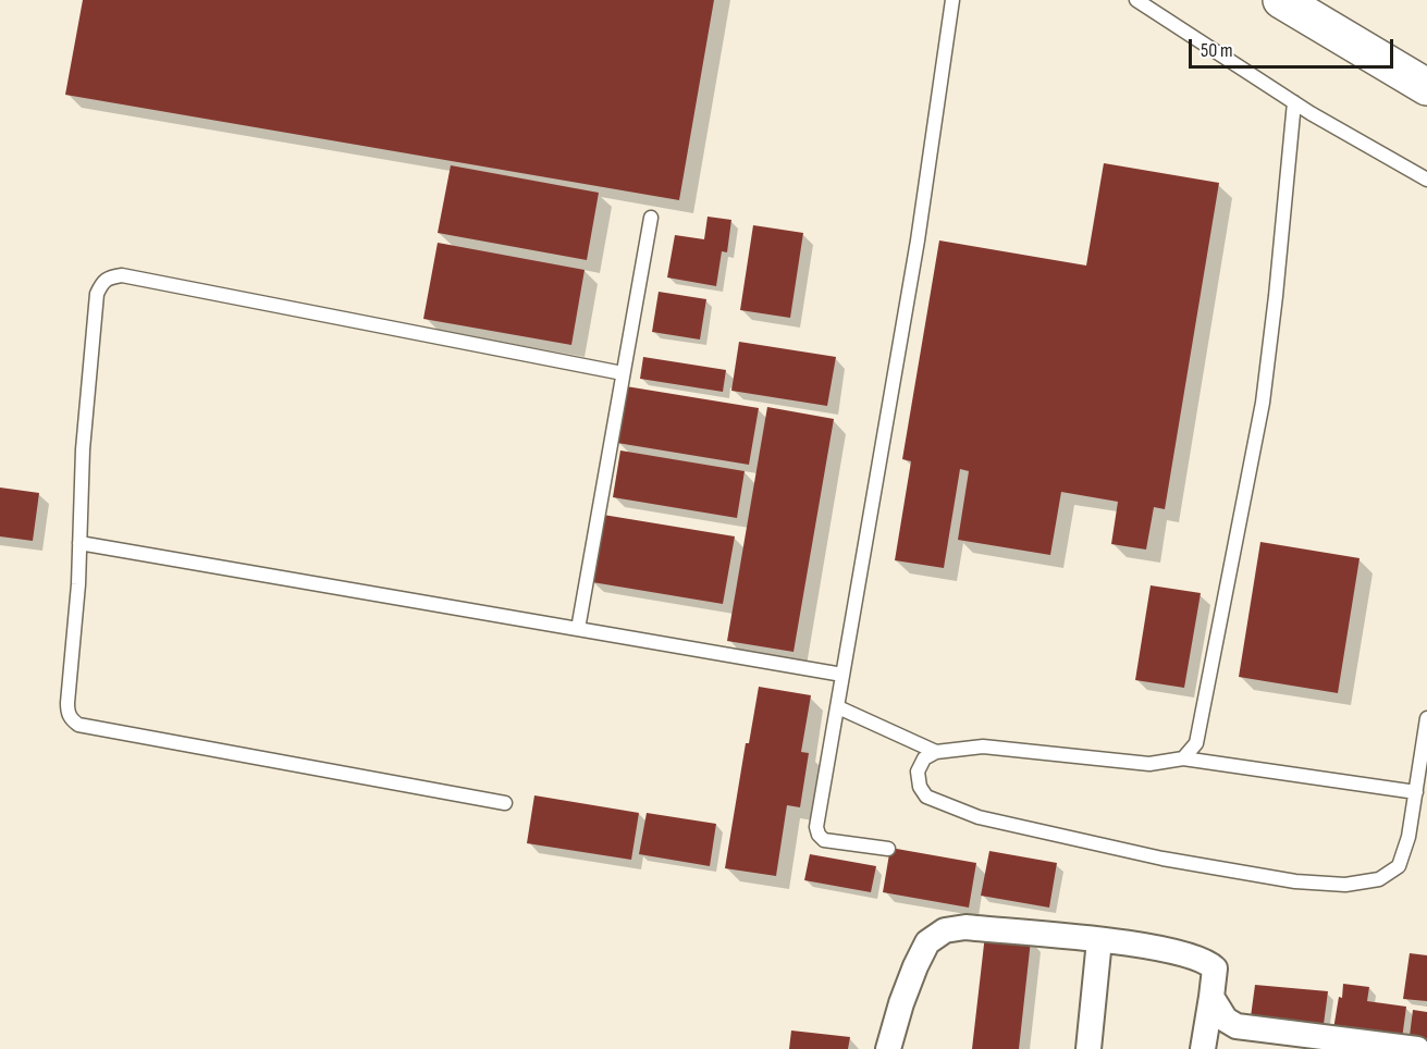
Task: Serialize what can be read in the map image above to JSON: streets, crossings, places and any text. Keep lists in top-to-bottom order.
{
  "scale_bar": "50 m"
}
